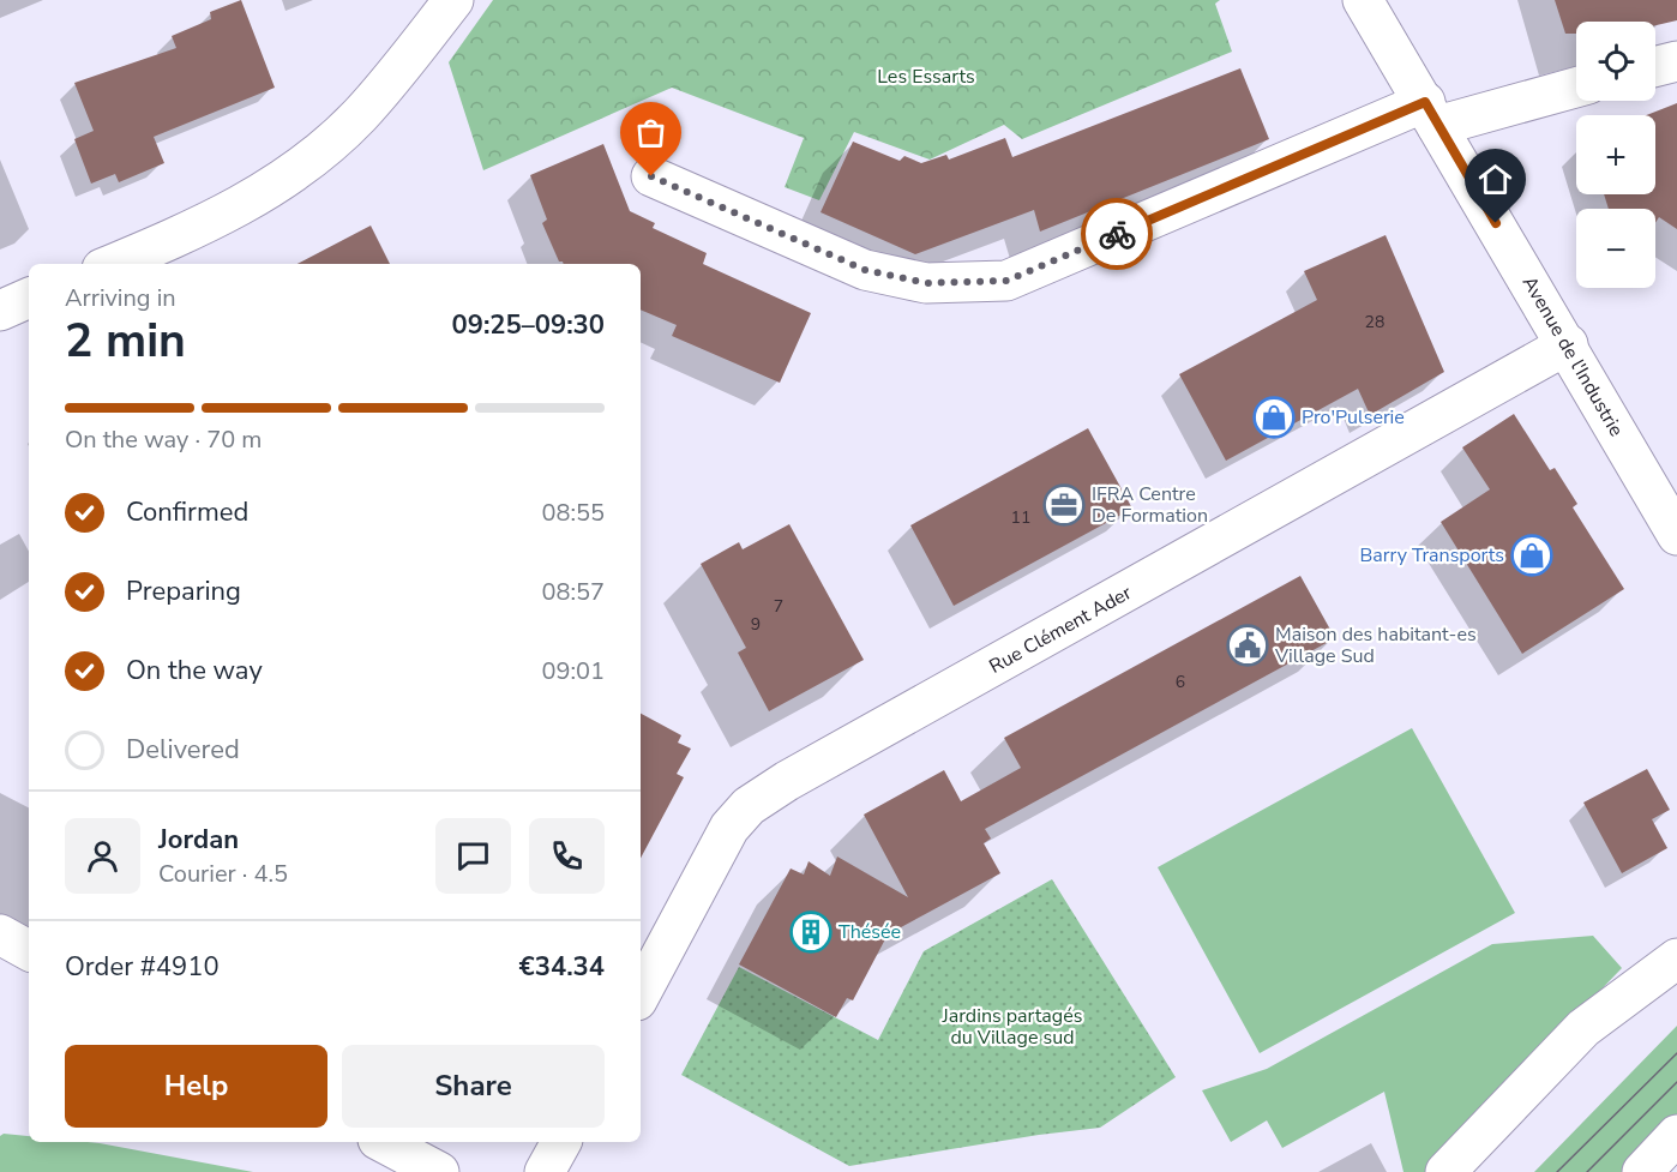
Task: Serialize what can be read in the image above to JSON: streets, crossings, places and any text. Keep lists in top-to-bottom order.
{
  "streets": {
    "street": ["Avenue de l'Industrie", "Rue Clément Ader"]
  },
  "crossings": [
    ["Avenue de l'Industrie", "Rue Clément Ader"]
  ],
  "parks": ["Les Essarts", "Jardins partagés du Village sud"],
  "places": {
    "shop": ["Pro'Pulserie", "Barry Transports"],
    "office": ["IFRA Centre De Formation"],
    "public building": ["Maison des habitant-es Village Sud"],
    "building": ["Thésée"]
  },
  "house_numbers": [
    "28",
    "11",
    "7",
    "9",
    "6"
  ],
  "page": {
    "map_buttons": ["+", "−"],
    "heading": ["2 min", "Arriving in", "09:25–09:30"],
    "panel": [
      "Jordan",
      "Courier · 4.5",
      "Order #4910",
      "€34.34"
    ],
    "bar": "On the way · 70 m",
    "list": [
      ["Confirmed", "08:55"],
      ["Preparing", "08:57"],
      ["On the way", "09:01"],
      "Delivered"
    ],
    "buttons": ["Help", "Share"]
  }
}
